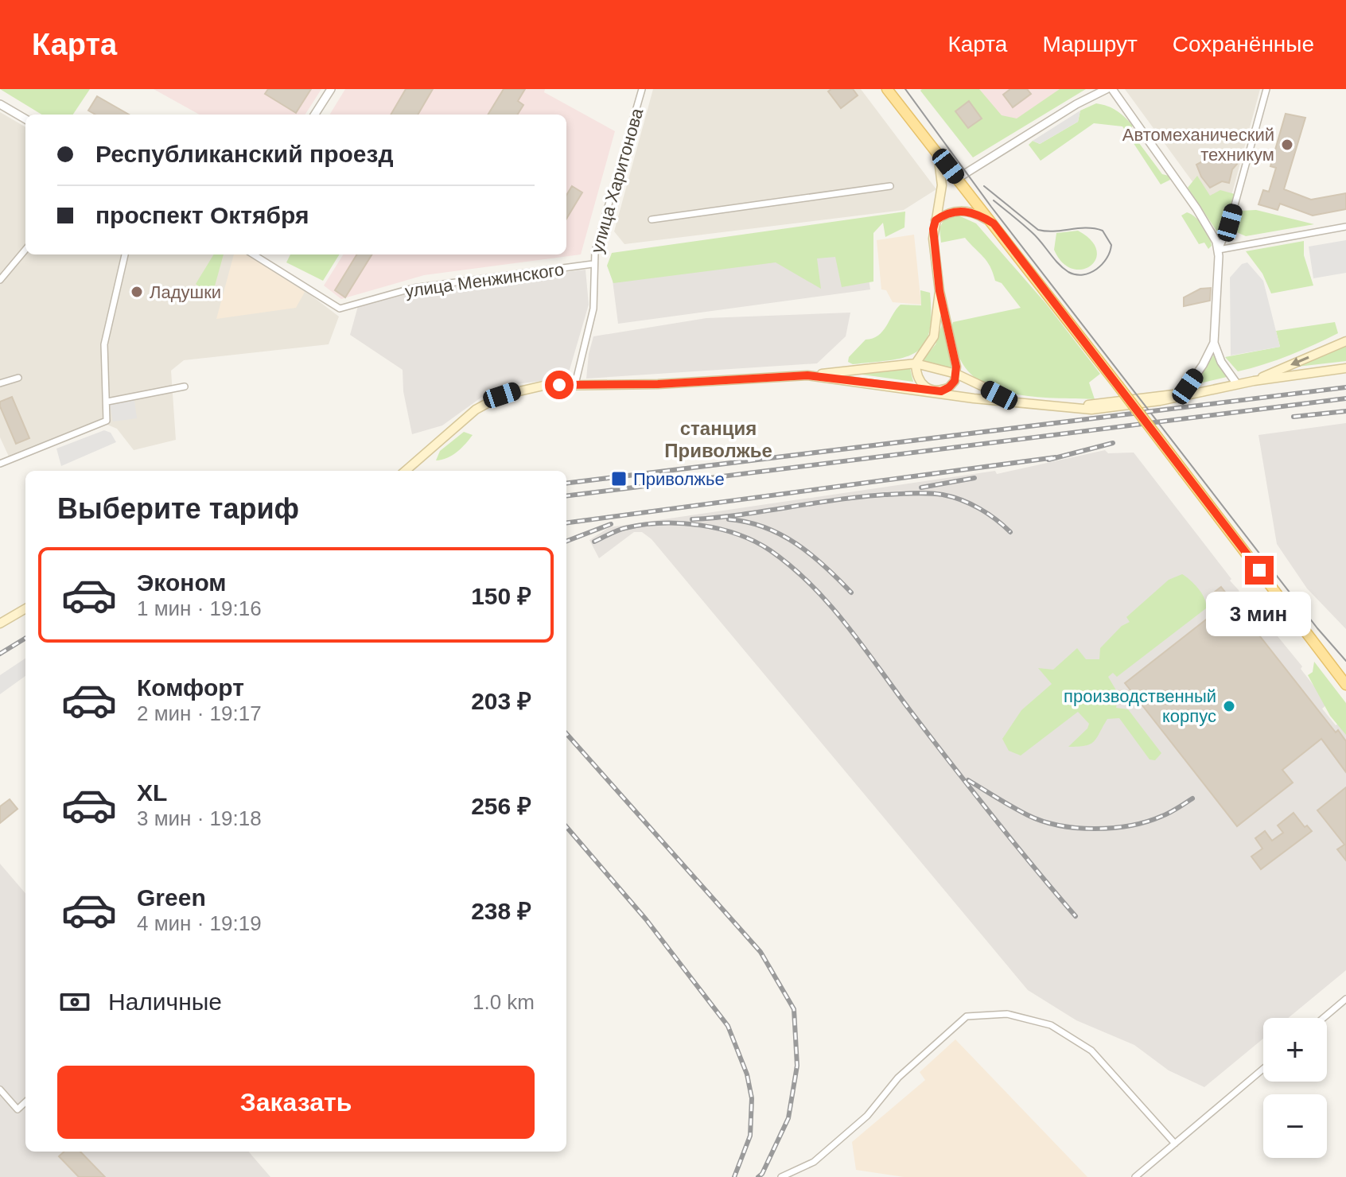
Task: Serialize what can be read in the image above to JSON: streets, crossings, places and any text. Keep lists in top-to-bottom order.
{
  "streets": {
    "street": ["улица Харитонова", "улица Менжинского"]
  },
  "crossings": [
    ["улица Харитонова", "улица Менжинского"]
  ],
  "districts": ["станция Приволжье"],
  "places": {
    "other": ["Автомеханический техникум", "Ладушки", "производственный корпус"],
    "transit": ["Приволжье"]
  },
  "page": {
    "header": "Карта",
    "nav": ["Карта", "Маршрут", "Сохранённые"],
    "banner": ["Республиканский проезд", "проспект Октября"],
    "heading": "Выберите тариф",
    "list": [
      {
        "name": "Эконом",
        "note": "1 мин · 19:16",
        "value": "150 ₽"
      },
      {
        "name": "Комфорт",
        "note": "2 мин · 19:17",
        "value": "203 ₽"
      },
      {
        "name": "XL",
        "note": "3 мин · 19:18",
        "value": "256 ₽"
      },
      {
        "name": "Green",
        "note": "4 мин · 19:19",
        "value": "238 ₽"
      }
    ],
    "bubble": "3 мин",
    "pay": ["Наличные", "1.0 km"],
    "map_buttons": ["+", "−"],
    "buttons": "Заказать"
  }
}
